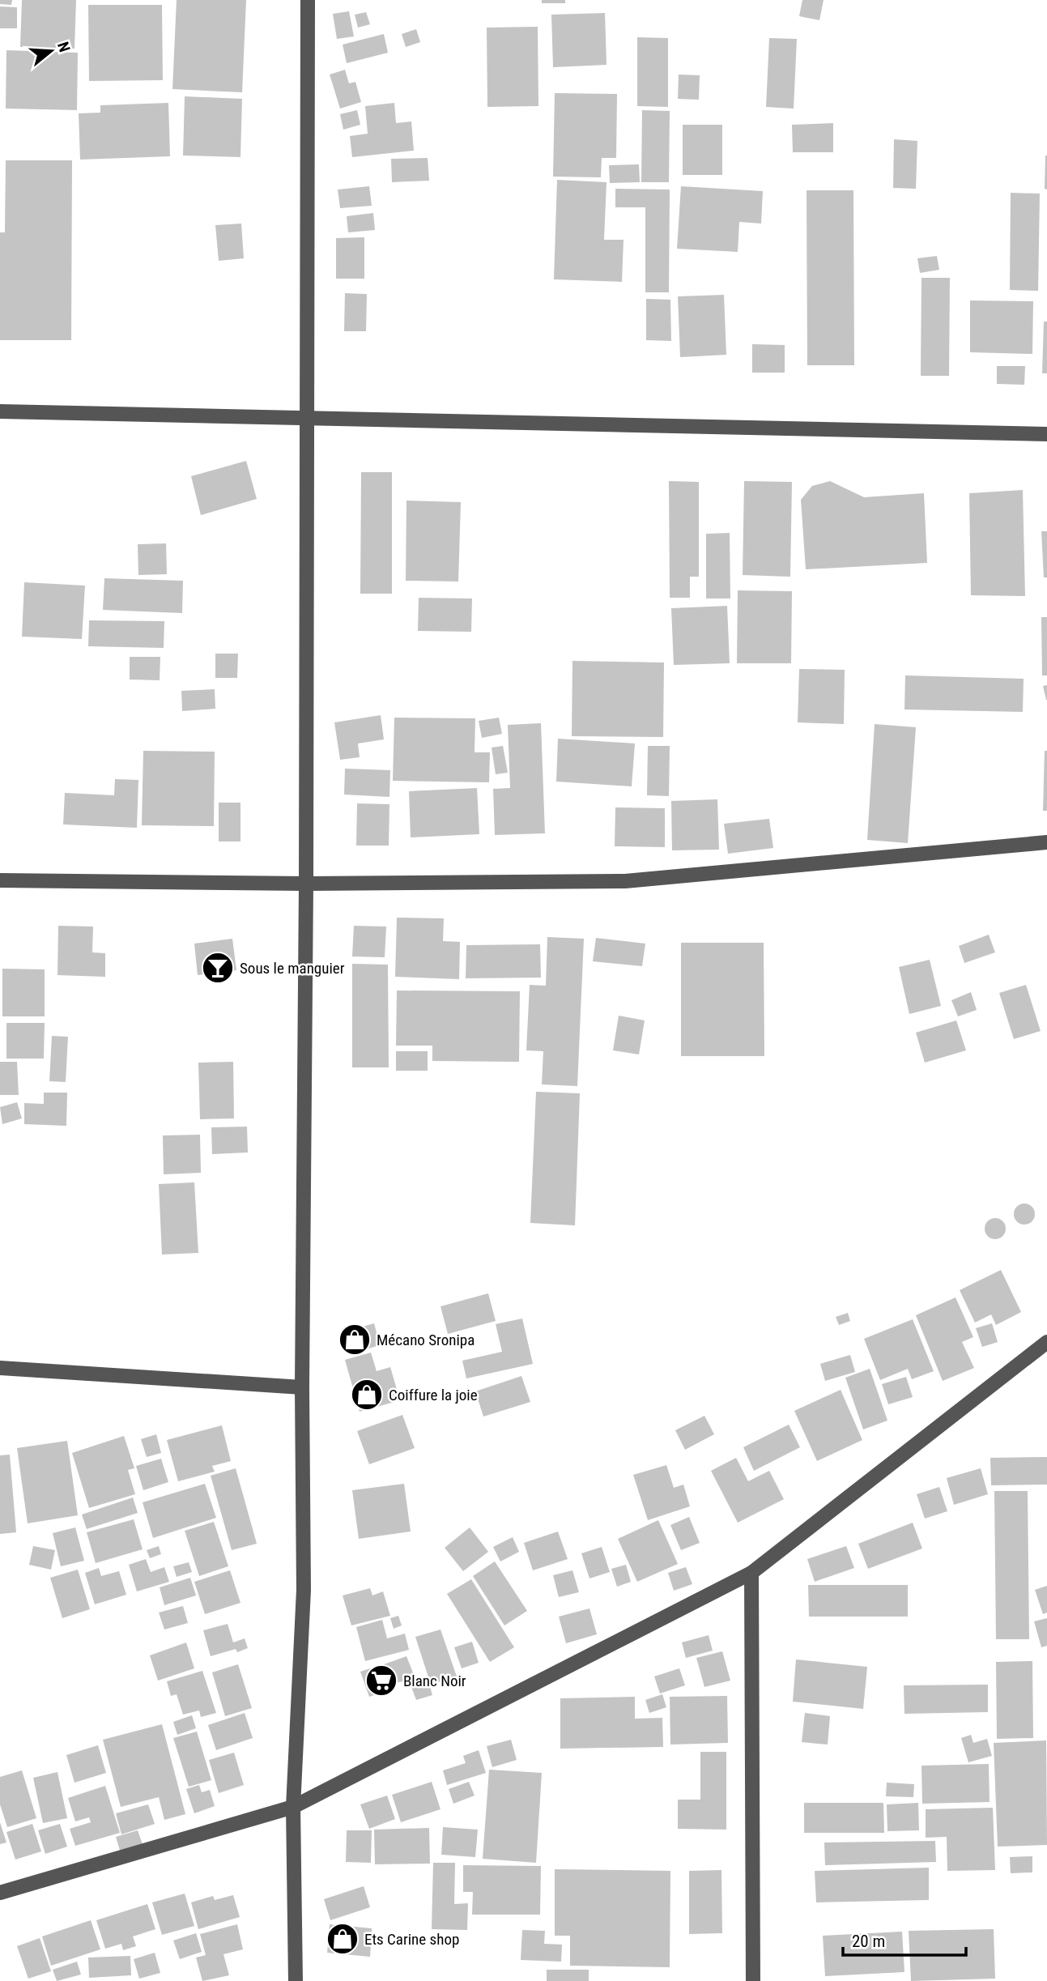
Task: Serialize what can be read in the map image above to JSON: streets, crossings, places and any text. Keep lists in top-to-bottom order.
{
  "places": {
    "bar": ["Sous le manguier"],
    "shop": ["Mécano Sronipa", "Coiffure la joie", "Ets Carine shop"],
    "supermarket": ["Blanc Noir"]
  },
  "scale_bar": "20 m",
  "north": "right"
}
